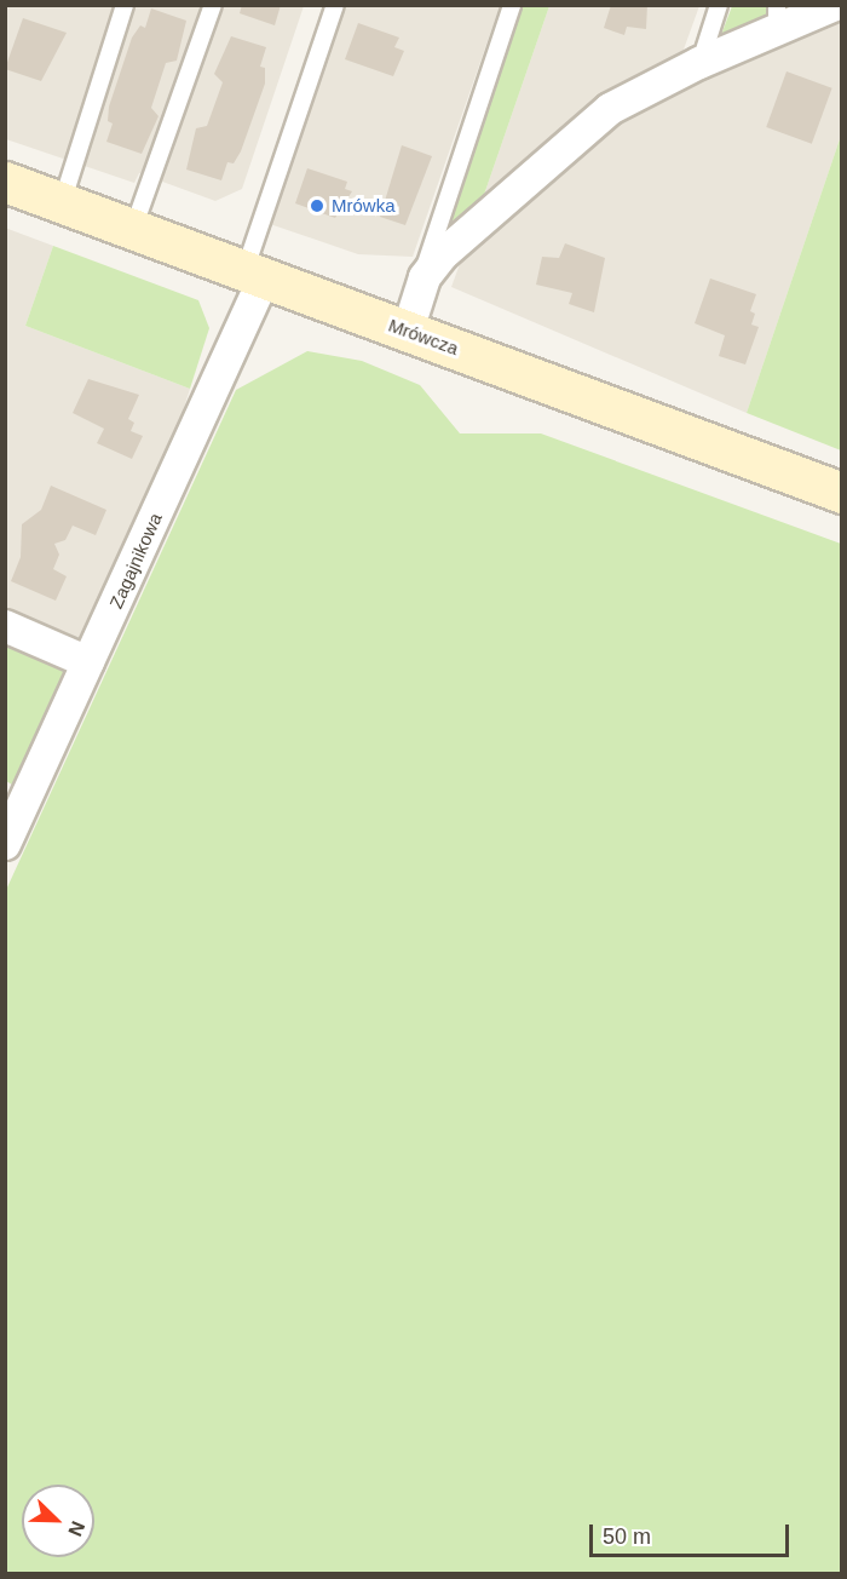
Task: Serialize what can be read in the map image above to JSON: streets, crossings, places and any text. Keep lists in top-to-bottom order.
{
  "streets": {
    "street": ["Mrówcza", "Zagajnikowa"]
  },
  "crossings": [
    ["Mrówcza", "Zagajnikowa"]
  ],
  "places": ["Mrówka"],
  "scale_bar": "50 m",
  "north": "bottom right"
}
